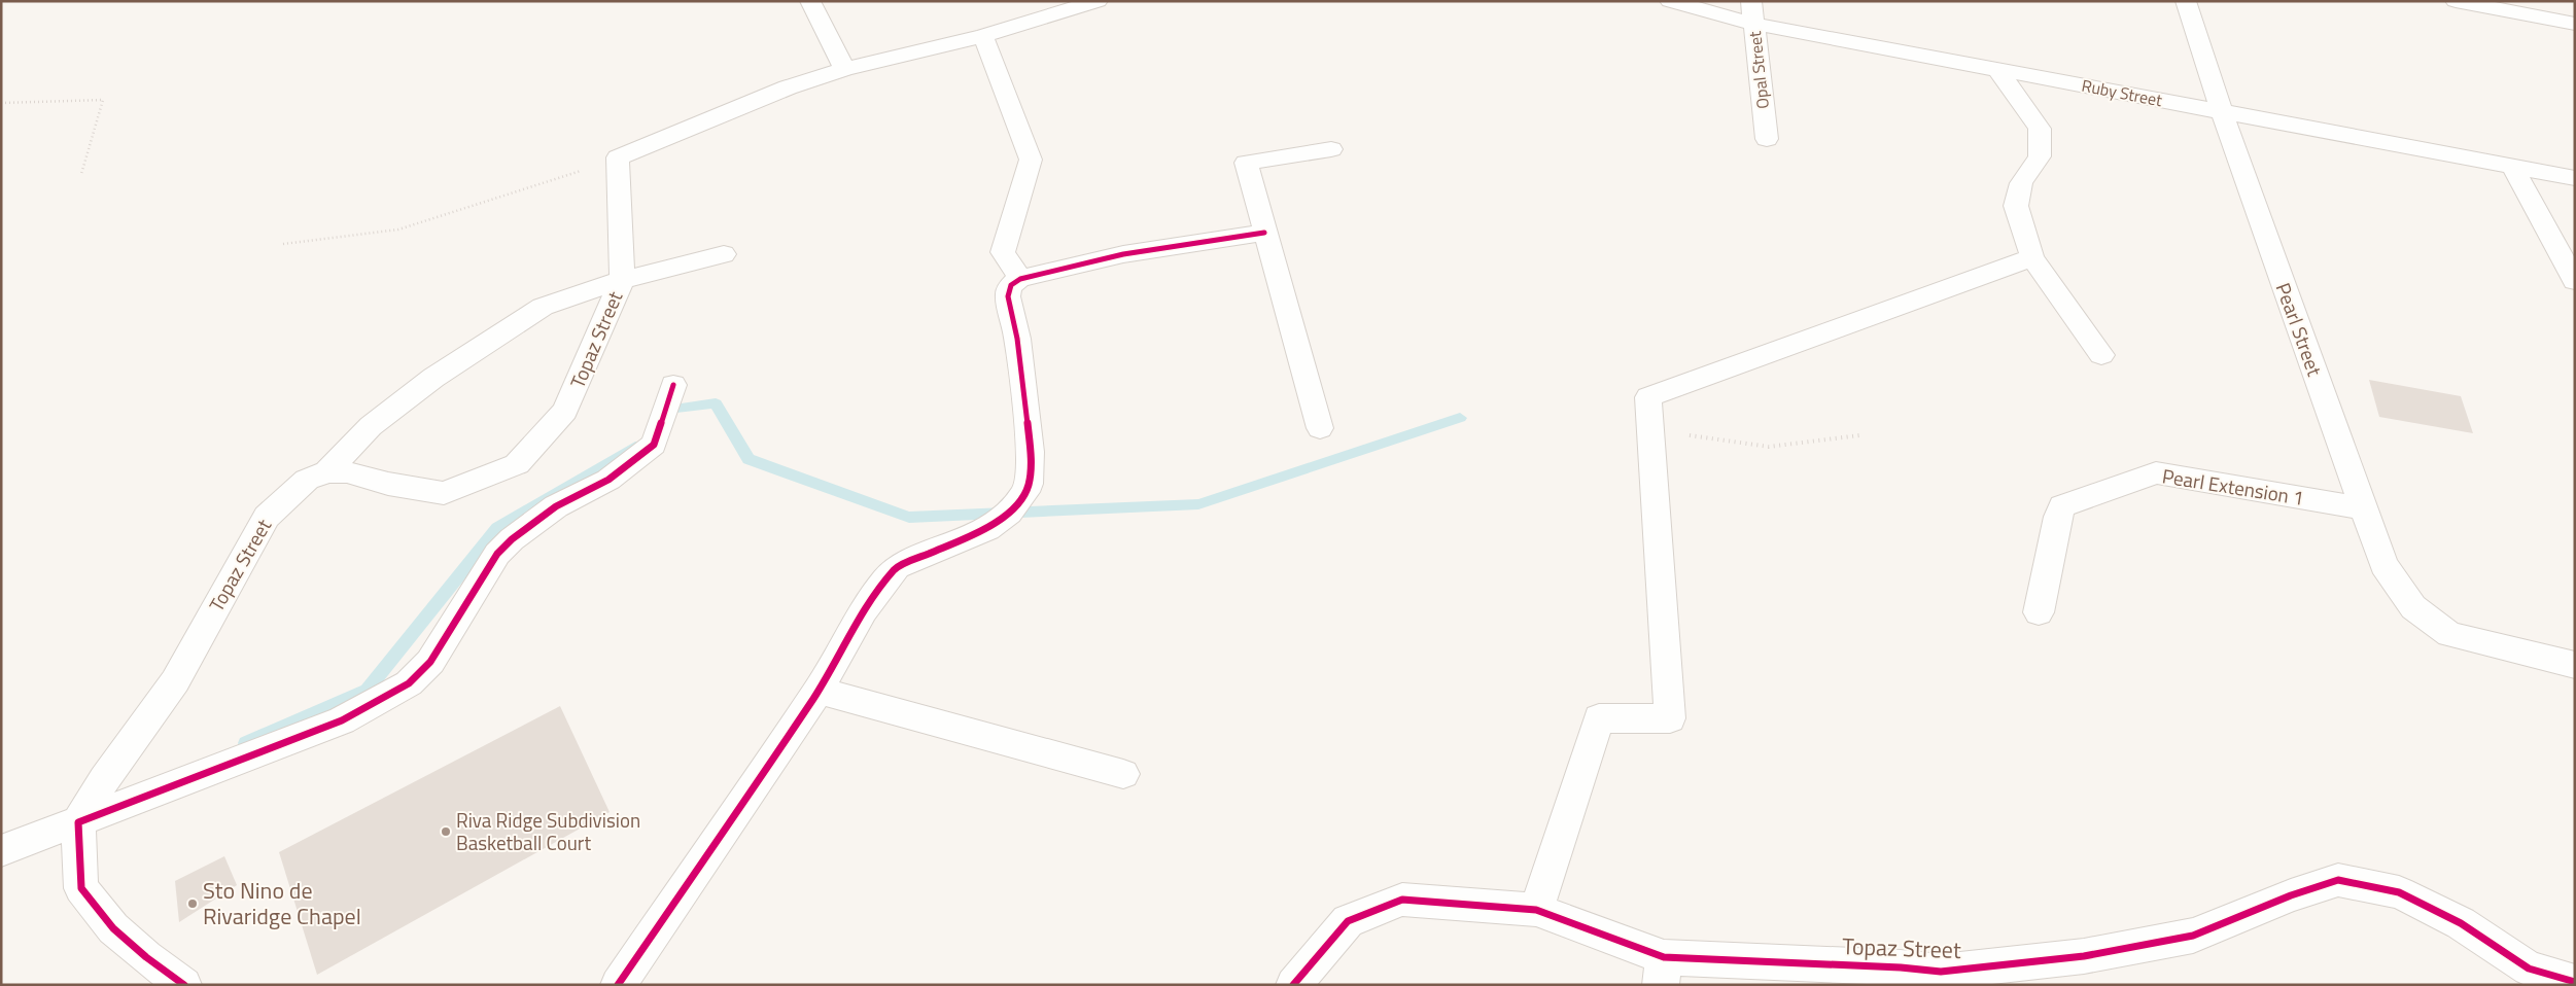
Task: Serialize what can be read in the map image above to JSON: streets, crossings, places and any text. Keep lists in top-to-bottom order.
{
  "streets": {
    "street": [
      "Opal Street",
      "Ruby Street",
      "Pearl Street",
      "Topaz Street",
      "Pearl Extension 1"
    ]
  },
  "crossings": [
    ["Opal Street", "Ruby Street"],
    ["Ruby Street", "Pearl Street"],
    ["Pearl Street", "Pearl Extension 1"]
  ],
  "places": ["Riva Ridge Subdivision Basketball Court", "Sto Nino de Rivaridge Chapel"]
}
